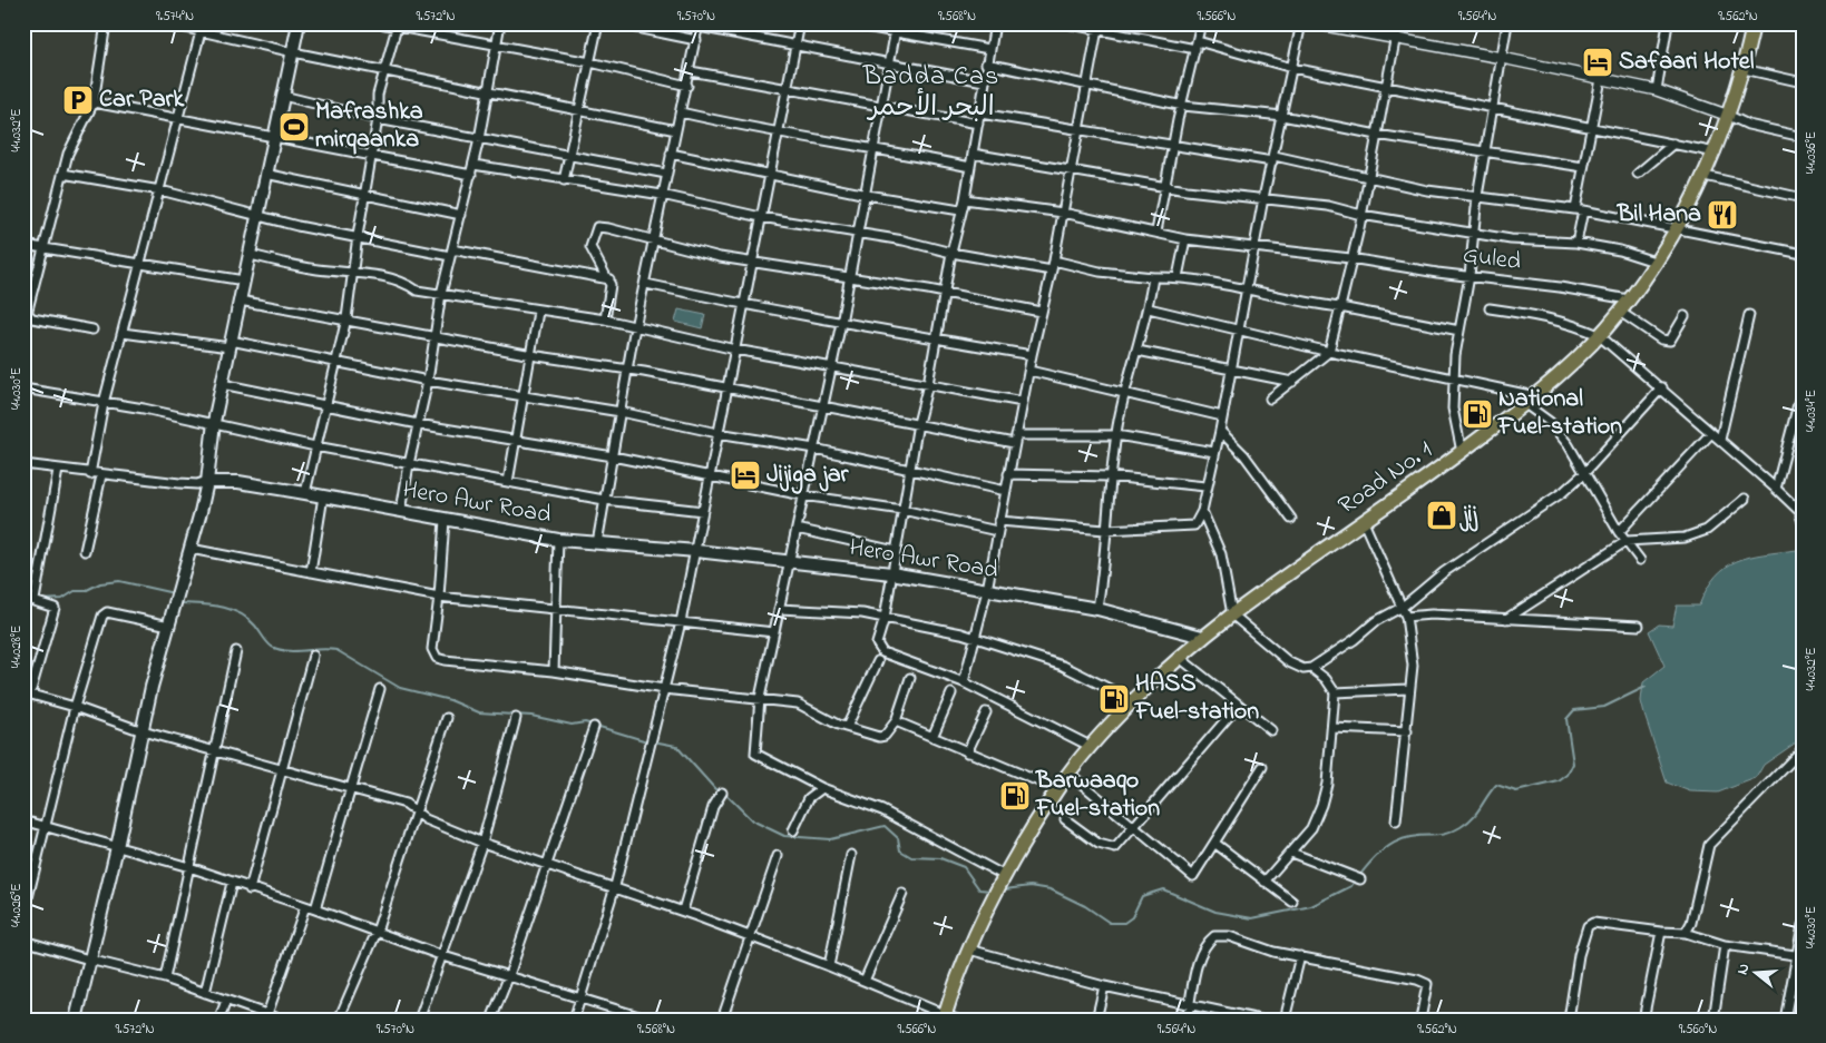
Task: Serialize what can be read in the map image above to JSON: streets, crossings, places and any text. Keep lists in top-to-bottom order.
{
  "streets": {
    "highway": ["Road No. 1"],
    "main road": ["Hero Awr Road"],
    "street": ["Guled"]
  },
  "crossings": [
    ["Guled", "Road No. 1"],
    ["Road No. 1", "Hero Awr Road"]
  ],
  "districts": ["Badda Cas البحر الأحمر"],
  "places": {
    "hotel": ["Safaari Hotel", "Jijiga jar"],
    "parking": ["Car Park"],
    "sports": ["Mafrashka mirqaanka"],
    "restaurant": ["Bil Hana"],
    "fuel station": ["National Fuel-station", "HASS Fuel-station", "Barwaaqo Fuel-station"],
    "shop": ["jij"]
  },
  "north": "left",
  "coordinates": [
    "9.574°N",
    "9.572°N",
    "9.570°N",
    "9.568°N",
    "9.566°N",
    "9.564°N",
    "9.562°N",
    "44.032°E",
    "44.036°E",
    "44.030°E",
    "44.034°E",
    "44.028°E",
    "44.026°E",
    "9.560°N"
  ]
}
